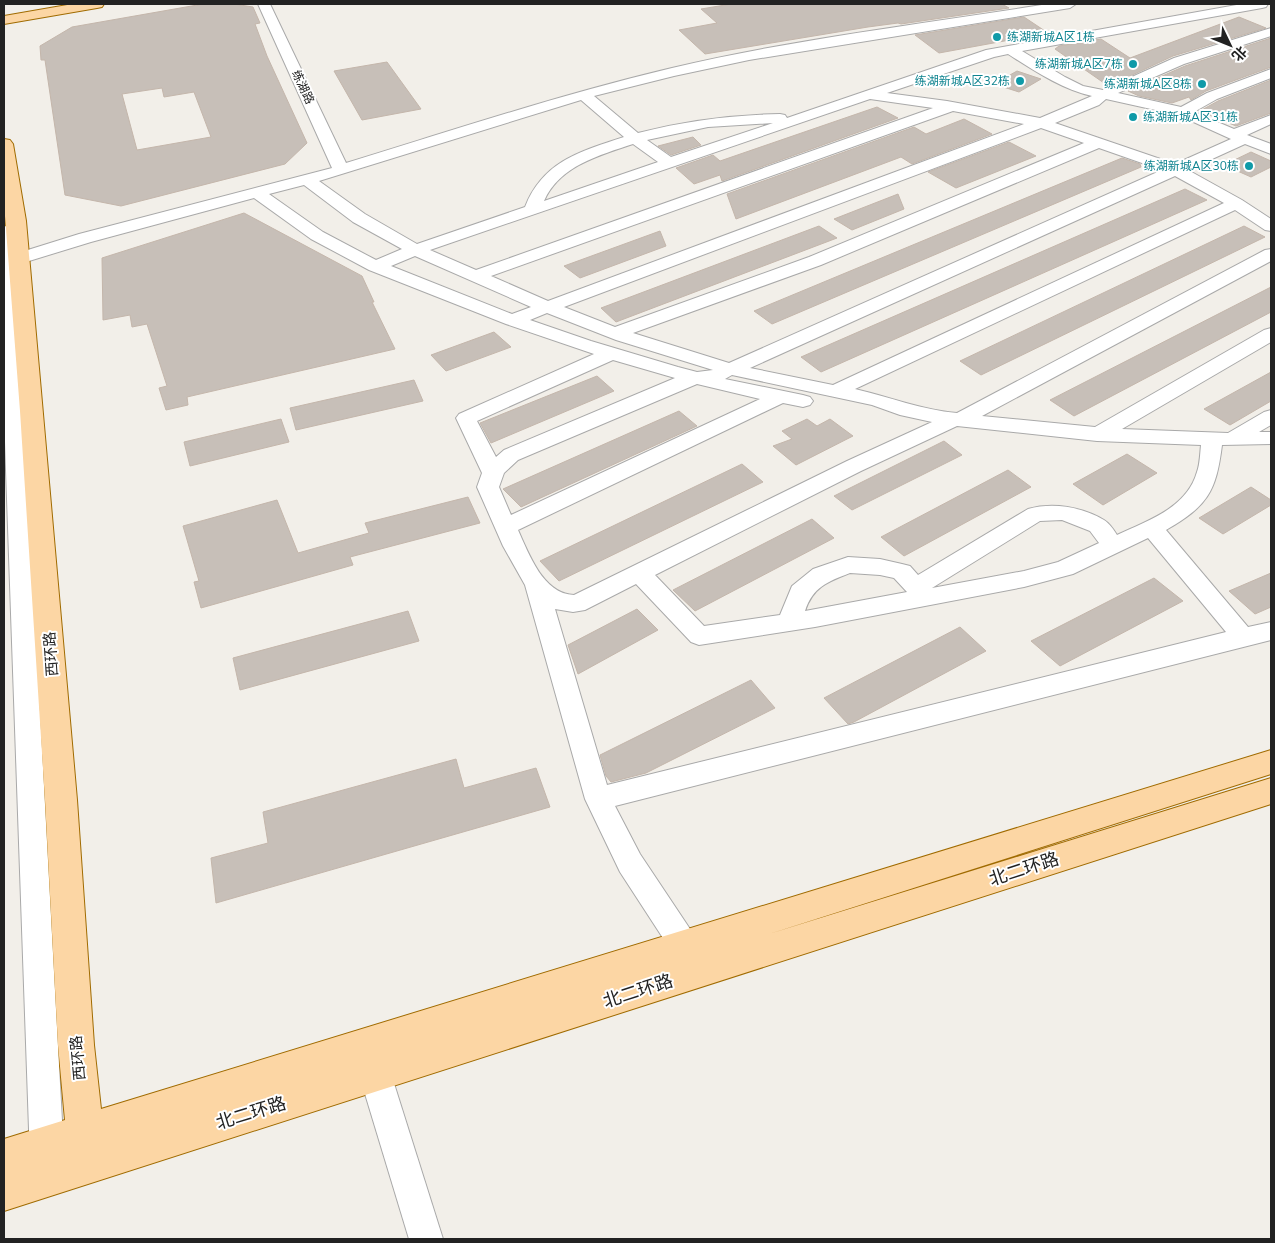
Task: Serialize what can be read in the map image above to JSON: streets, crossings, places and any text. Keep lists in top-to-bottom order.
{
  "streets": {
    "main road": ["西环路", "北二环路"],
    "street": ["练湖路"]
  },
  "crossings": [
    ["西环路", "北二环路"]
  ],
  "places": [
    "练湖新城A区1栋",
    "练湖新城A区7栋",
    "练湖新城A区32栋",
    "练湖新城A区8栋",
    "练湖新城A区31栋",
    "练湖新城A区30栋"
  ],
  "north": "bottom right"
}
